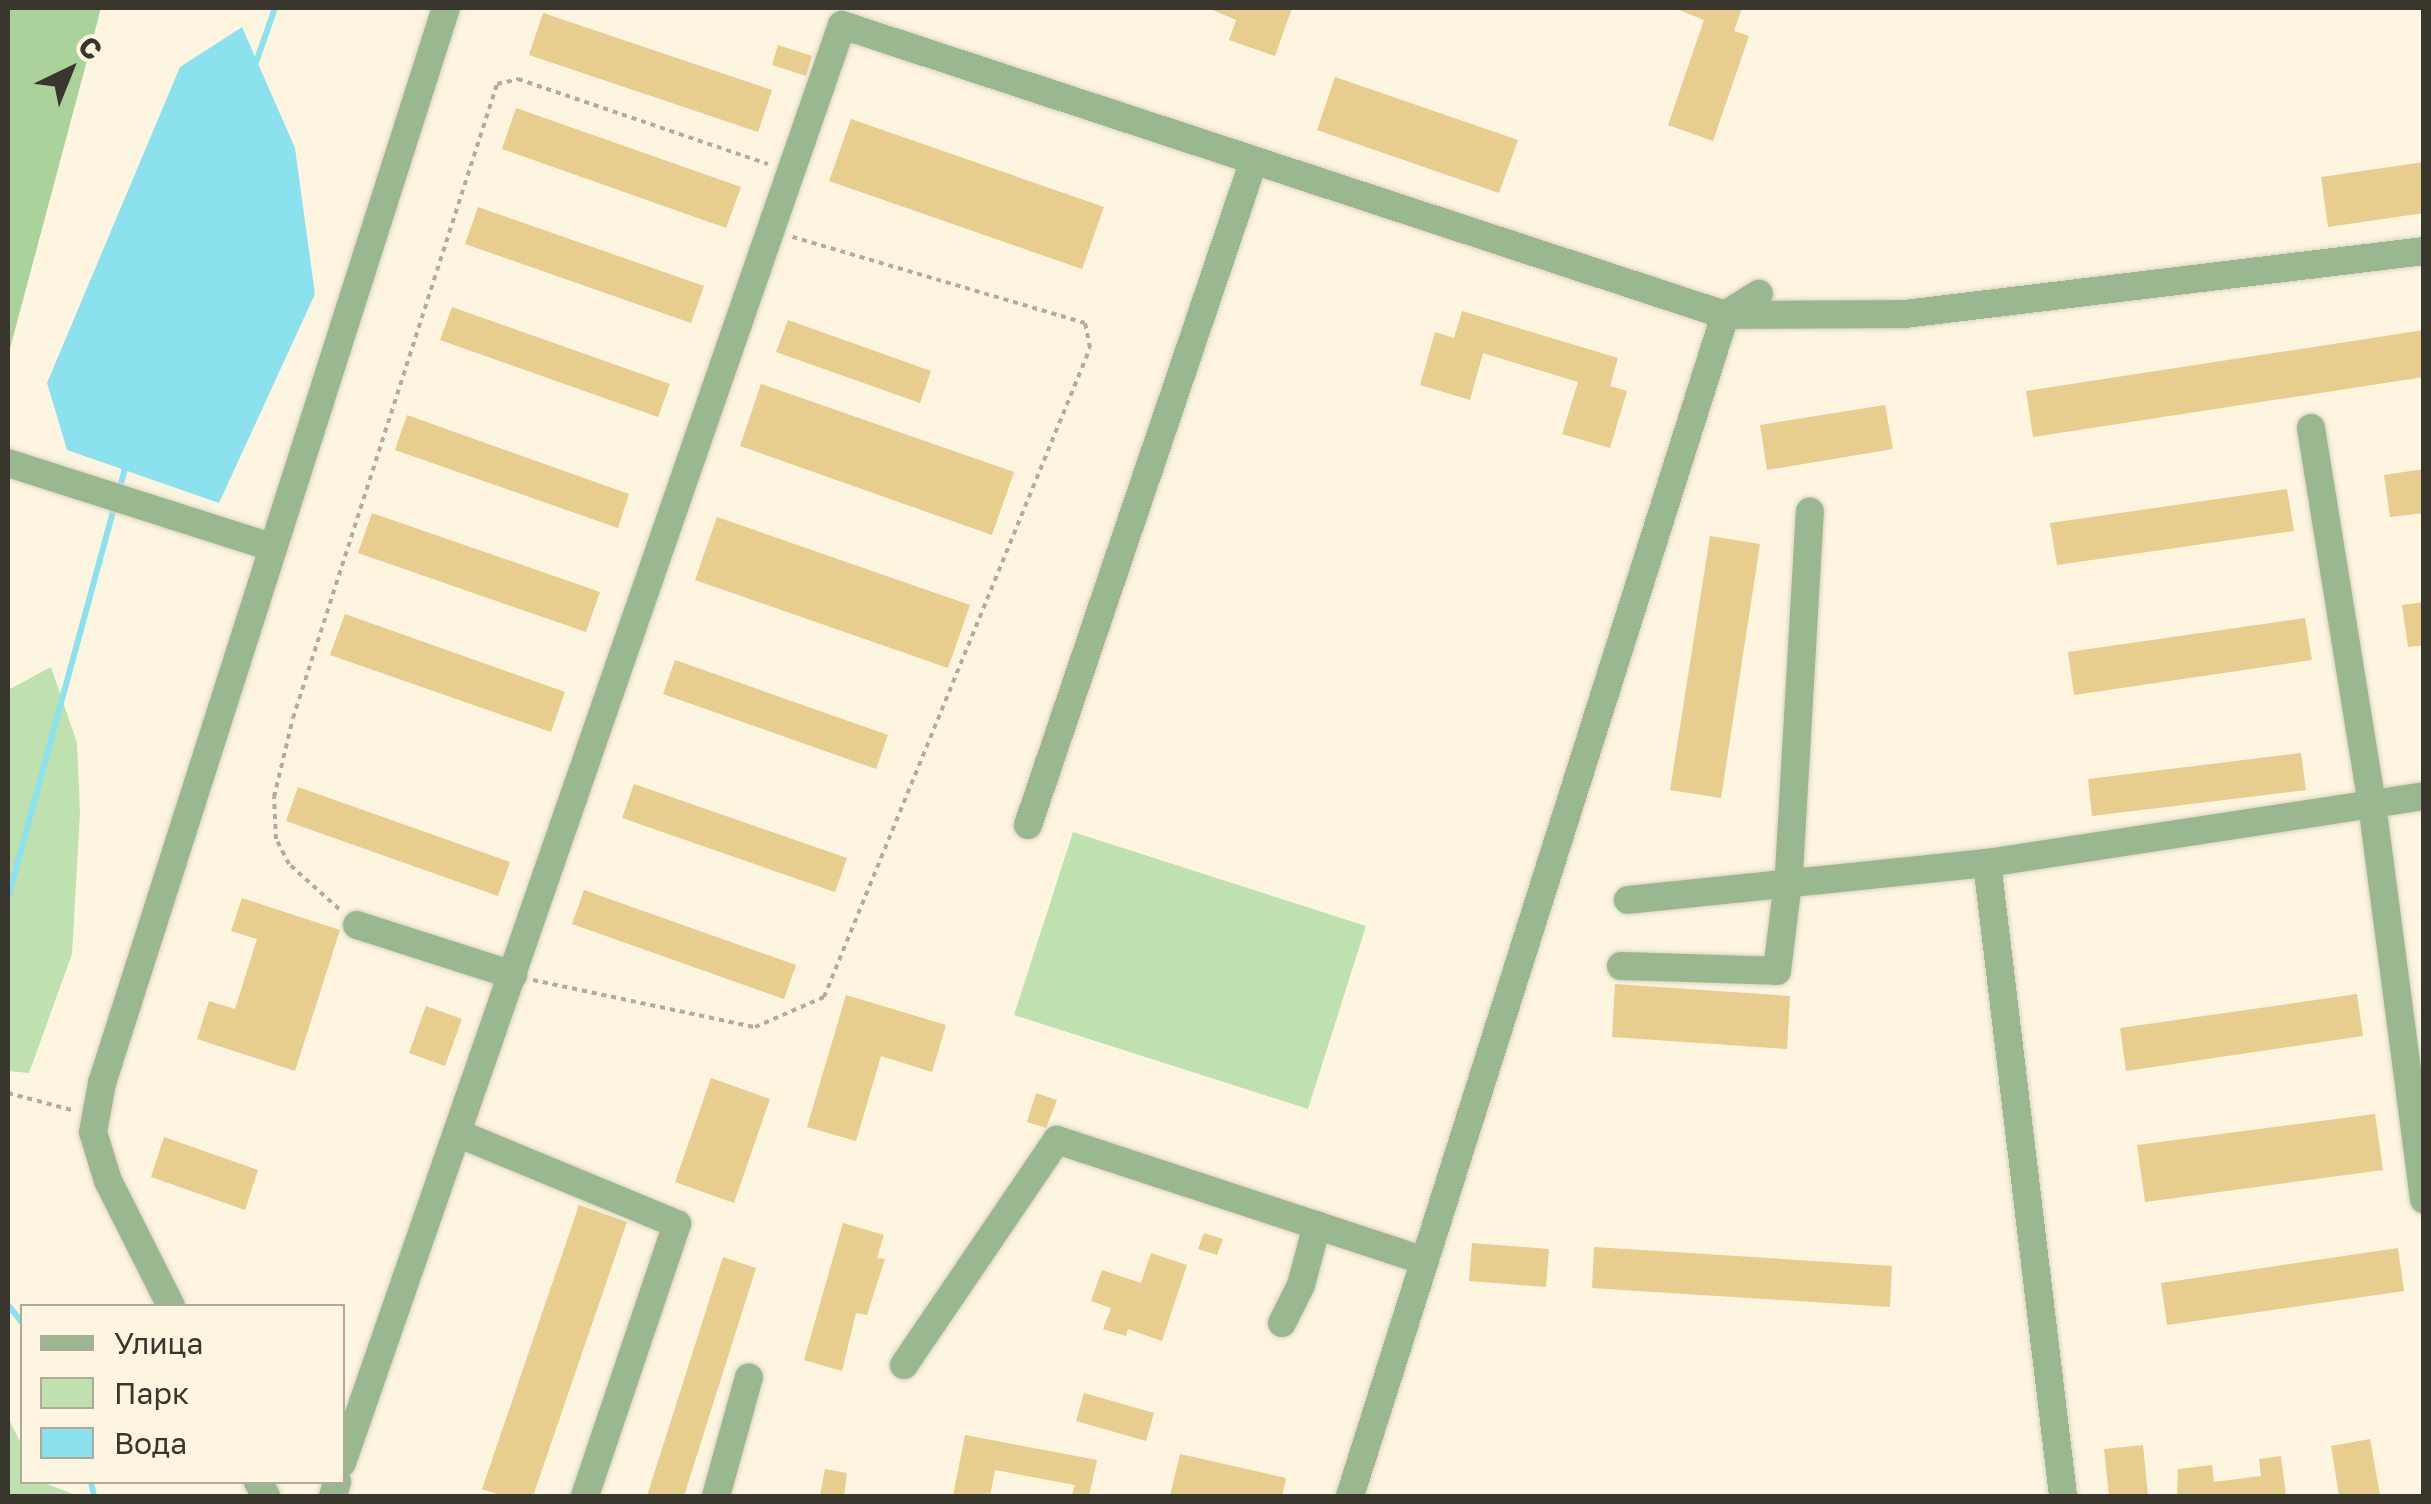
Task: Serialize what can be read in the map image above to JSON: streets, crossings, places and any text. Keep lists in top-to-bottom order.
{
  "legend": ["Улица", "Парк", "Вода"],
  "north": "top right"
}
